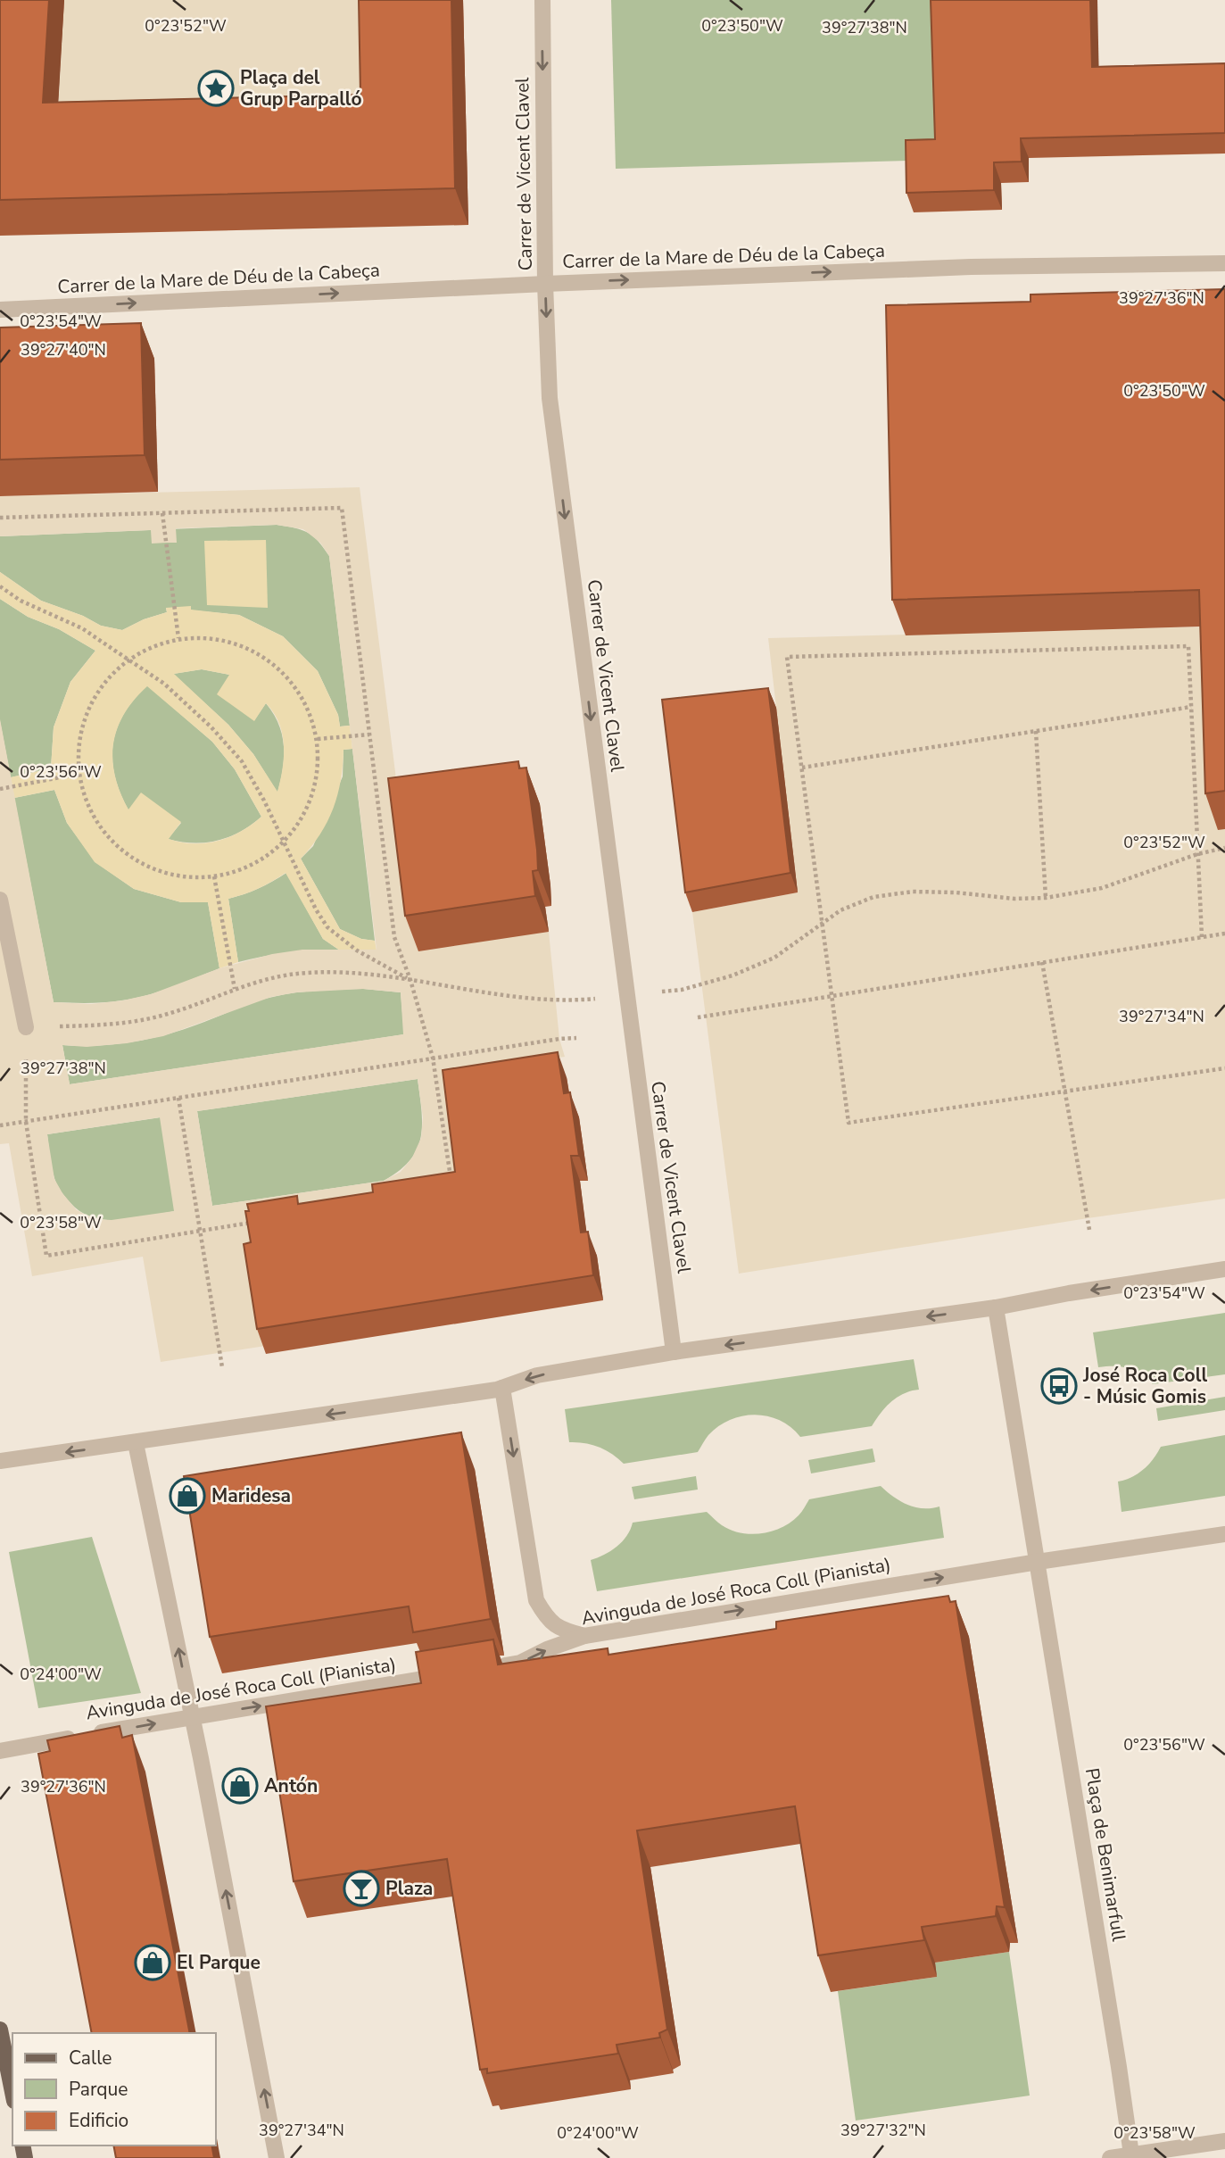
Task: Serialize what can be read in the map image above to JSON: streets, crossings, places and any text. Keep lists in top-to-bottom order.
{
  "streets": {
    "street": [
      "Carrer de Vicent Clavel",
      "Carrer de la Mare de Déu de la Cabeça",
      "Avinguda de José Roca Coll (Pianista)",
      "Plaça de Benimarfull"
    ]
  },
  "crossings": [
    ["Carrer de Vicent Clavel", "Carrer de la Mare de Déu de la Cabeça"],
    ["Avinguda de José Roca Coll (Pianista)", "Plaça de Benimarfull"]
  ],
  "one_way": ["Carrer de Vicent Clavel", "Carrer de la Mare de Déu de la Cabeça", "Avinguda de José Roca Coll (Pianista)"],
  "places": {
    "place": ["Plaça del Grup Parpalló"],
    "bus stop": ["José Roca Coll - Músic Gomis"],
    "shop": ["Maridesa", "Antón", "El Parque"],
    "bar": ["Plaza"]
  },
  "legend": ["Calle", "Parque", "Edificio"],
  "coordinates": [
    "0°23'52\"W",
    "0°23'50\"W",
    "39°27'38\"N",
    "39°27'36\"N",
    "0°23'54\"W",
    "39°27'40\"N",
    "0°23'56\"W",
    "39°27'34\"N",
    "0°23'58\"W",
    "0°24'00\"W",
    "39°27'32\"N"
  ]
}
